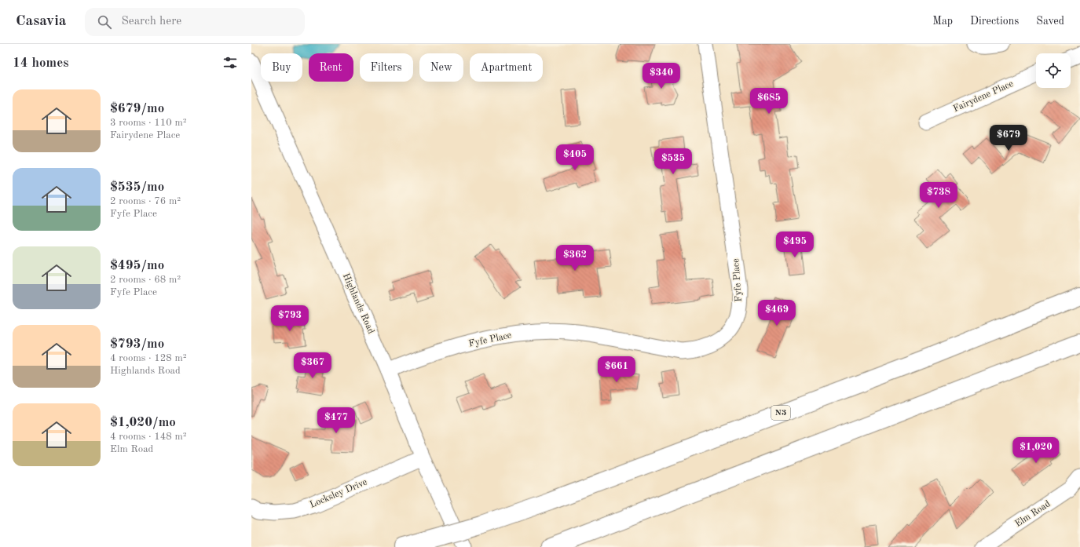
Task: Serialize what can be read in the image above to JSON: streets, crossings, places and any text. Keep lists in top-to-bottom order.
{
  "streets": {
    "highway": ["N3"],
    "street": [
      "Fairydene Place",
      "Fyfe Place",
      "Highlands Road",
      "Locksley Drive",
      "Elm Road"
    ]
  },
  "crossings": [
    ["Fyfe Place", "Highlands Road"],
    ["Highlands Road", "Locksley Drive"]
  ],
  "page": {
    "header": "Casavia",
    "search": "Search here",
    "nav": ["Map", "Directions", "Saved"],
    "heading": "14 homes",
    "chip": [
      "Buy",
      "Rent",
      "Filters",
      "New",
      "Apartment"
    ],
    "price": [
      "$340",
      "$685",
      "$679",
      "$405",
      "$535",
      "$738",
      "$495",
      "$362",
      "$469",
      "$793",
      "$367",
      "$661",
      "$477",
      "$1,020"
    ],
    "list": [
      {
        "name": "$679/mo",
        "note": "3 rooms · 110 m² · Fairydene Place"
      },
      {
        "name": "$535/mo",
        "note": "2 rooms · 76 m² · Fyfe Place"
      },
      {
        "name": "$495/mo",
        "note": "2 rooms · 68 m² · Fyfe Place"
      },
      {
        "name": "$793/mo",
        "note": "4 rooms · 128 m² · Highlands Road"
      },
      {
        "name": "$1,020/mo",
        "note": "4 rooms · 148 m² · Elm Road"
      }
    ]
  }
}
